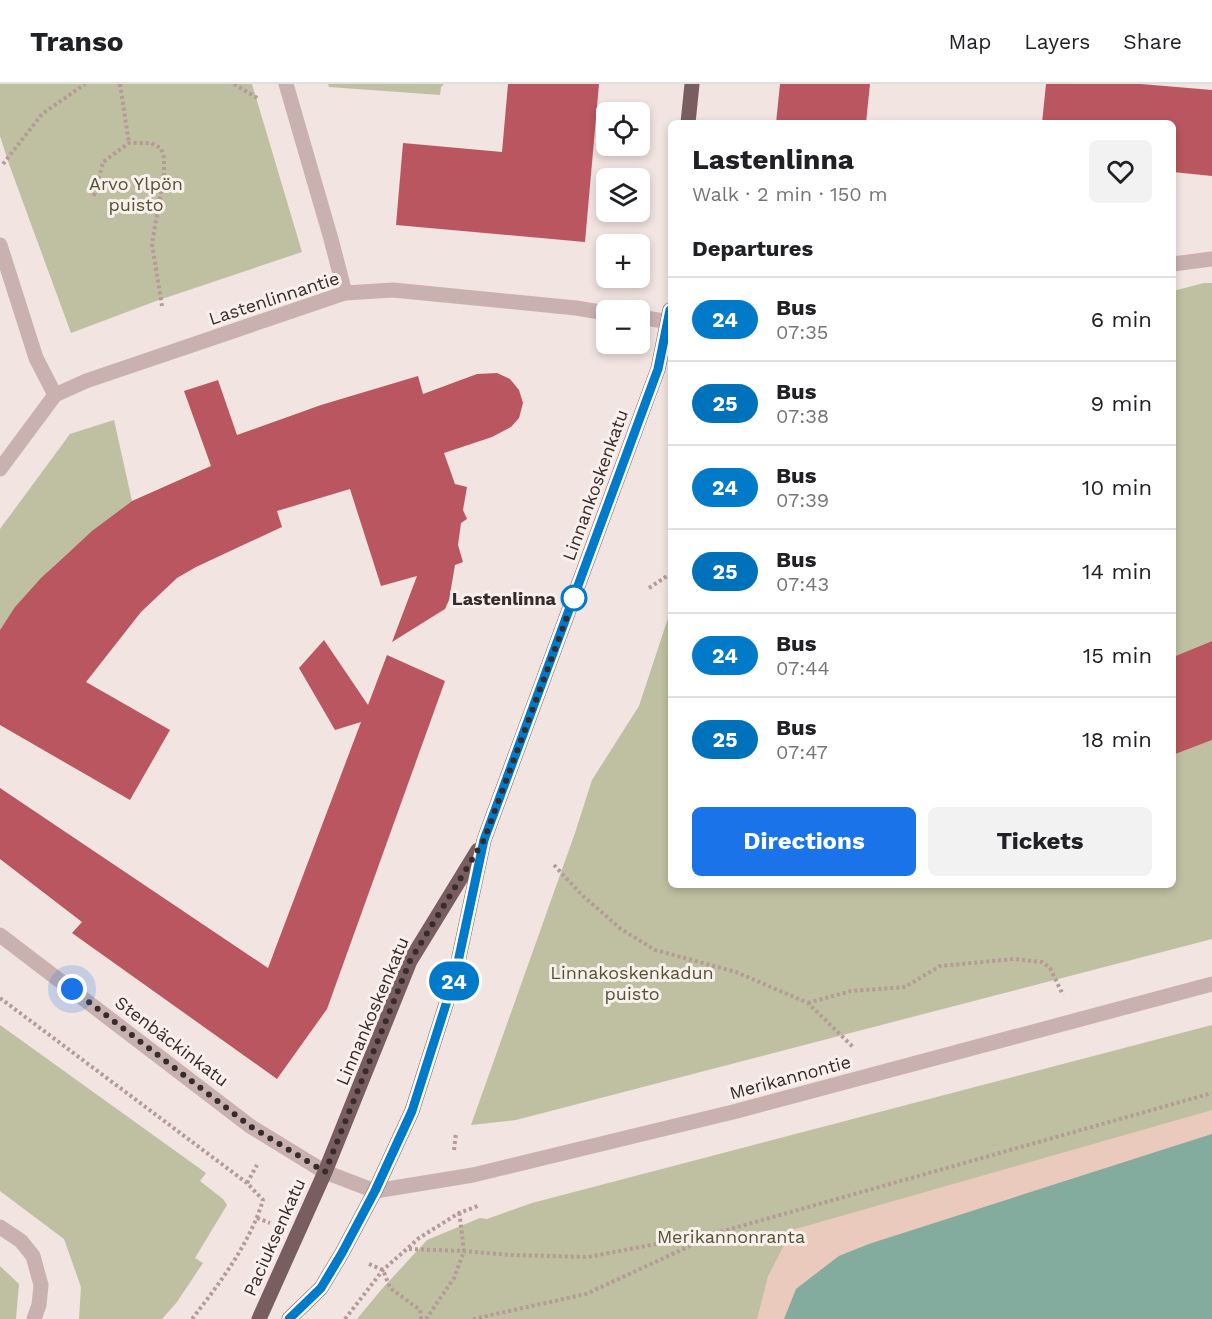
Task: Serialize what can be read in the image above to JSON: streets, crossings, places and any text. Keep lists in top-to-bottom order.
{
  "streets": {
    "main road": ["Linnankoskenkatu", "Paciuksenkatu"],
    "street": ["Lastenlinnantie", "Stenbäckinkatu", "Merikannontie"]
  },
  "crossings": [
    ["Linnankoskenkatu", "Stenbäckinkatu"],
    ["Linnankoskenkatu", "Merikannontie"],
    ["Linnankoskenkatu", "Paciuksenkatu"],
    ["Stenbäckinkatu", "Merikannontie"],
    ["Stenbäckinkatu", "Paciuksenkatu"]
  ],
  "parks": ["Arvo Ylpön puisto", "Linnakoskenkadun puisto", "Merikannonranta"],
  "places": ["Lastenlinna"],
  "lines": ["bus line 24"],
  "page": {
    "header": "Transo",
    "nav": ["Map", "Layers", "Share"],
    "on_map": "24",
    "map_buttons": ["+", "−"],
    "heading": [
      ["Lastenlinna", "Walk · 2 min · 150 m"],
      "Departures"
    ],
    "list": [
      {
        "mark": "24",
        "name": "Bus",
        "note": "07:35",
        "value": "6 min"
      },
      {
        "mark": "25",
        "name": "Bus",
        "note": "07:38",
        "value": "9 min"
      },
      {
        "mark": "24",
        "name": "Bus",
        "note": "07:39",
        "value": "10 min"
      },
      {
        "mark": "25",
        "name": "Bus",
        "note": "07:43",
        "value": "14 min"
      },
      {
        "mark": "24",
        "name": "Bus",
        "note": "07:44",
        "value": "15 min"
      },
      {
        "mark": "25",
        "name": "Bus",
        "note": "07:47",
        "value": "18 min"
      }
    ],
    "buttons": ["Directions", "Tickets"]
  }
}
